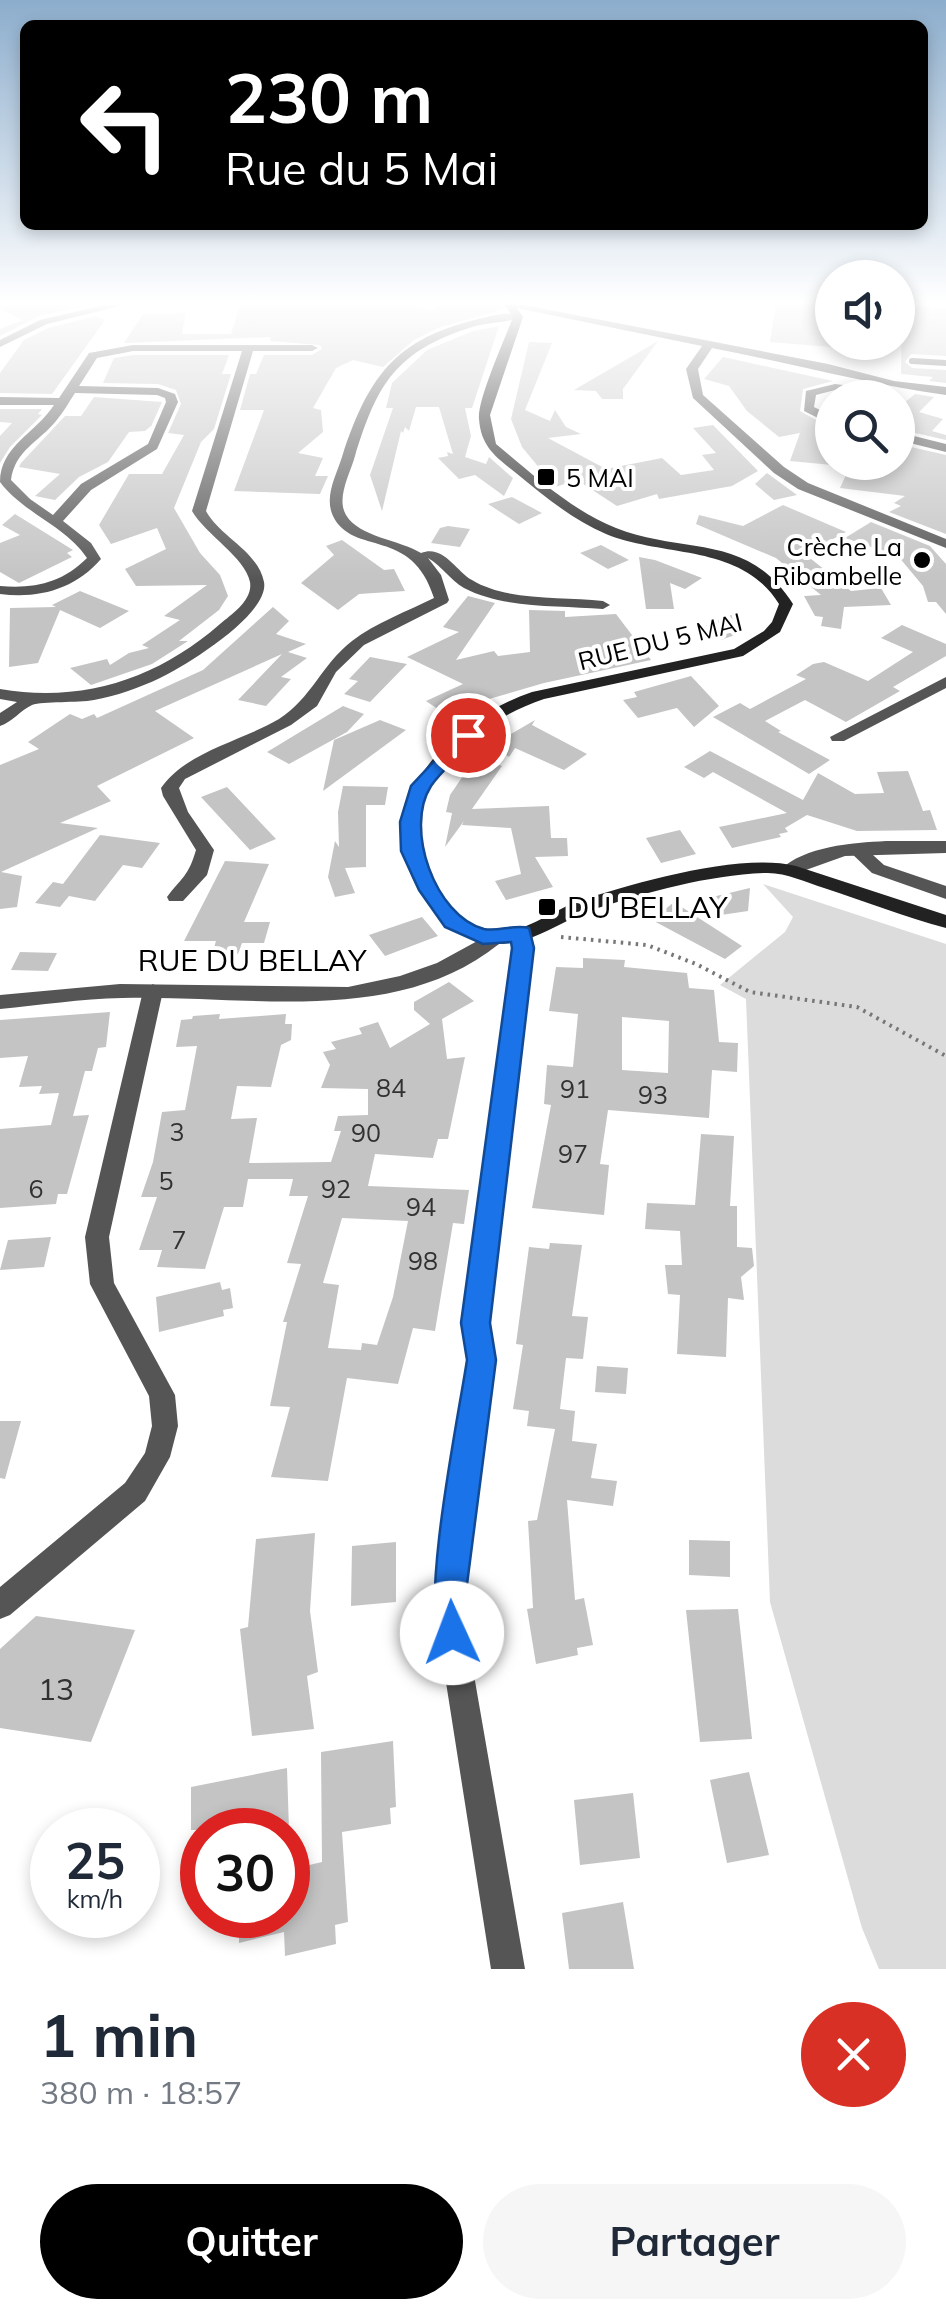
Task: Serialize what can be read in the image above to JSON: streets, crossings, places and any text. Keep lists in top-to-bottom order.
{
  "streets": {
    "main road": ["RUE DU 5 MAI"],
    "street": ["RUE DU BELLAY"]
  },
  "crossings": [
    ["RUE DU 5 MAI", "RUE DU BELLAY"]
  ],
  "places": {
    "transit": ["5 MAI", "DU BELLAY"],
    "other": ["Crèche La Ribambelle"]
  },
  "house_numbers": [
    "84",
    "91",
    "93",
    "3",
    "90",
    "97",
    "5",
    "6",
    "92",
    "94",
    "7",
    "98",
    "13"
  ],
  "page": {
    "turn": ["230 m", "Rue du 5 Mai"],
    "speed": "25 km/h",
    "limit": "30",
    "heading": ["1 min", "380 m · 18:57"],
    "buttons": ["Quitter", "Partager"]
  }
}
